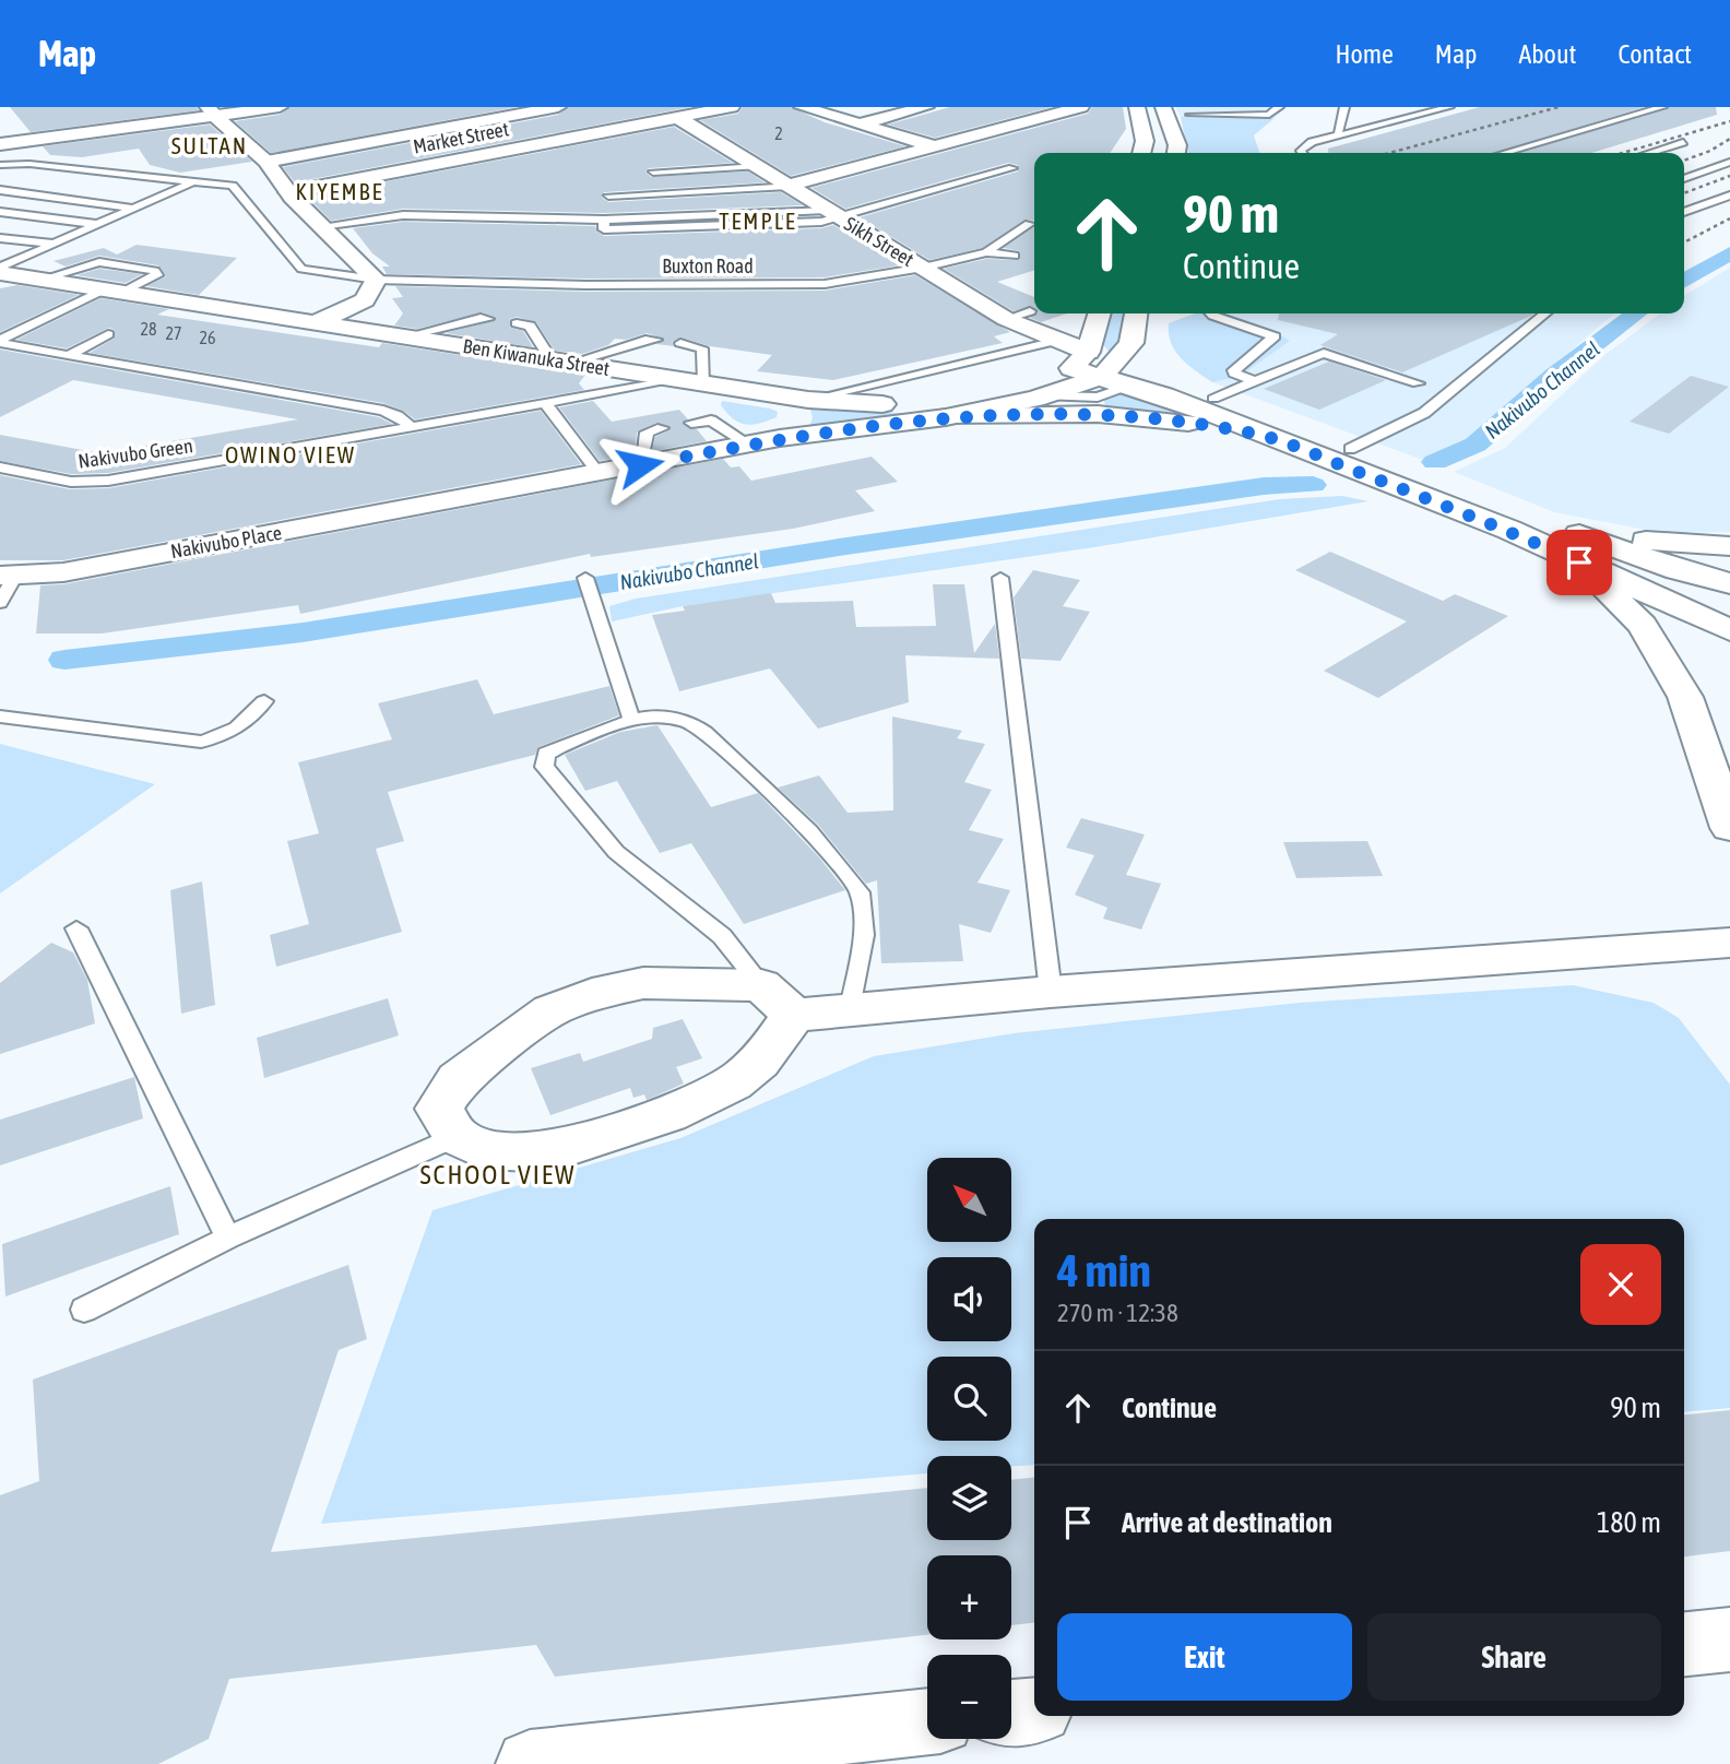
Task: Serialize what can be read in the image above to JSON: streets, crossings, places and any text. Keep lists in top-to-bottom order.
{
  "streets": {
    "main road": [
      "Market Street",
      "Sikh Street",
      "Ben Kiwanuka Street",
      "Nakivubo Place"
    ],
    "lane": ["Buxton Road", "Nakivubo Green"]
  },
  "crossings": [
    ["Market Street", "Sikh Street"],
    ["Sikh Street", "Buxton Road"],
    ["Sikh Street", "Ben Kiwanuka Street"],
    ["Ben Kiwanuka Street", "Nakivubo Green"]
  ],
  "districts": [
    "SULTAN",
    "KIYEMBE",
    "TEMPLE",
    "OWINO VIEW",
    "SCHOOL VIEW"
  ],
  "water": ["Nakivubo Channel"],
  "house_numbers": [
    "2",
    "28",
    "27",
    "26"
  ],
  "north": "top left",
  "page": {
    "header": "Map",
    "nav": [
      "Home",
      "Map",
      "About",
      "Contact"
    ],
    "turn": ["90 m", "Continue"],
    "map_buttons": ["+", "−"],
    "heading": ["4 min", "270 m · 12:38"],
    "list": [
      {
        "name": "Continue",
        "value": "90 m"
      },
      {
        "name": "Arrive at destination",
        "value": "180 m"
      }
    ],
    "buttons": ["Exit", "Share"]
  }
}
